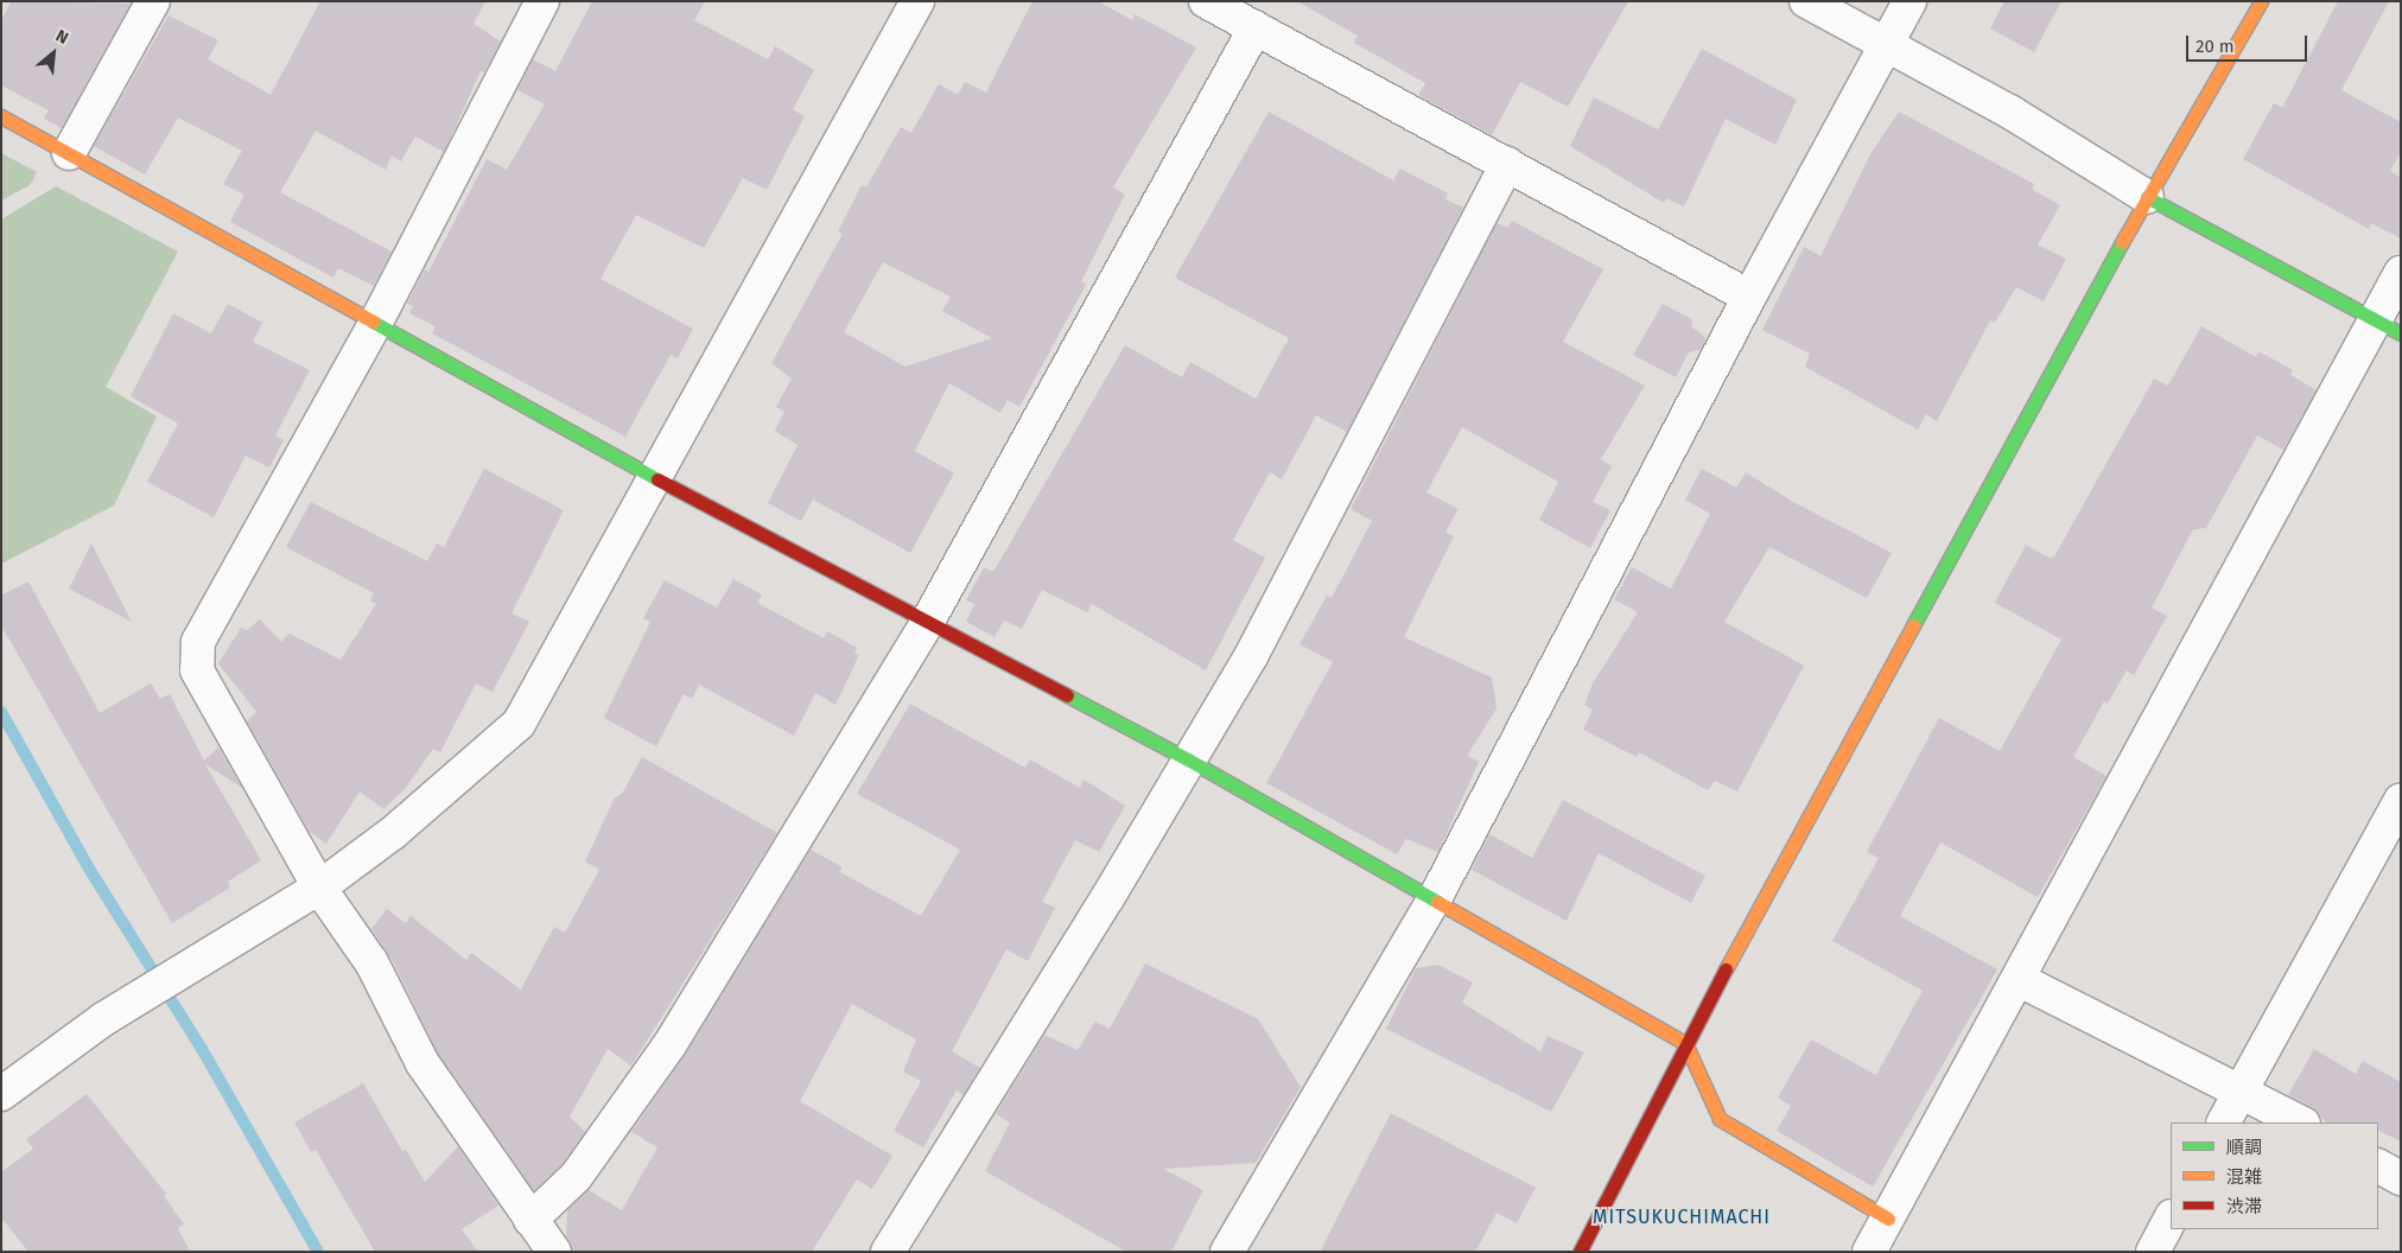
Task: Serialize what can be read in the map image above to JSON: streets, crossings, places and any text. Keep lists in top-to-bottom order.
{
  "districts": ["MITSUKUCHIMACHI"],
  "legend": ["順調", "混雑", "渋滞"],
  "scale_bar": "20 m",
  "north": "top right"
}
